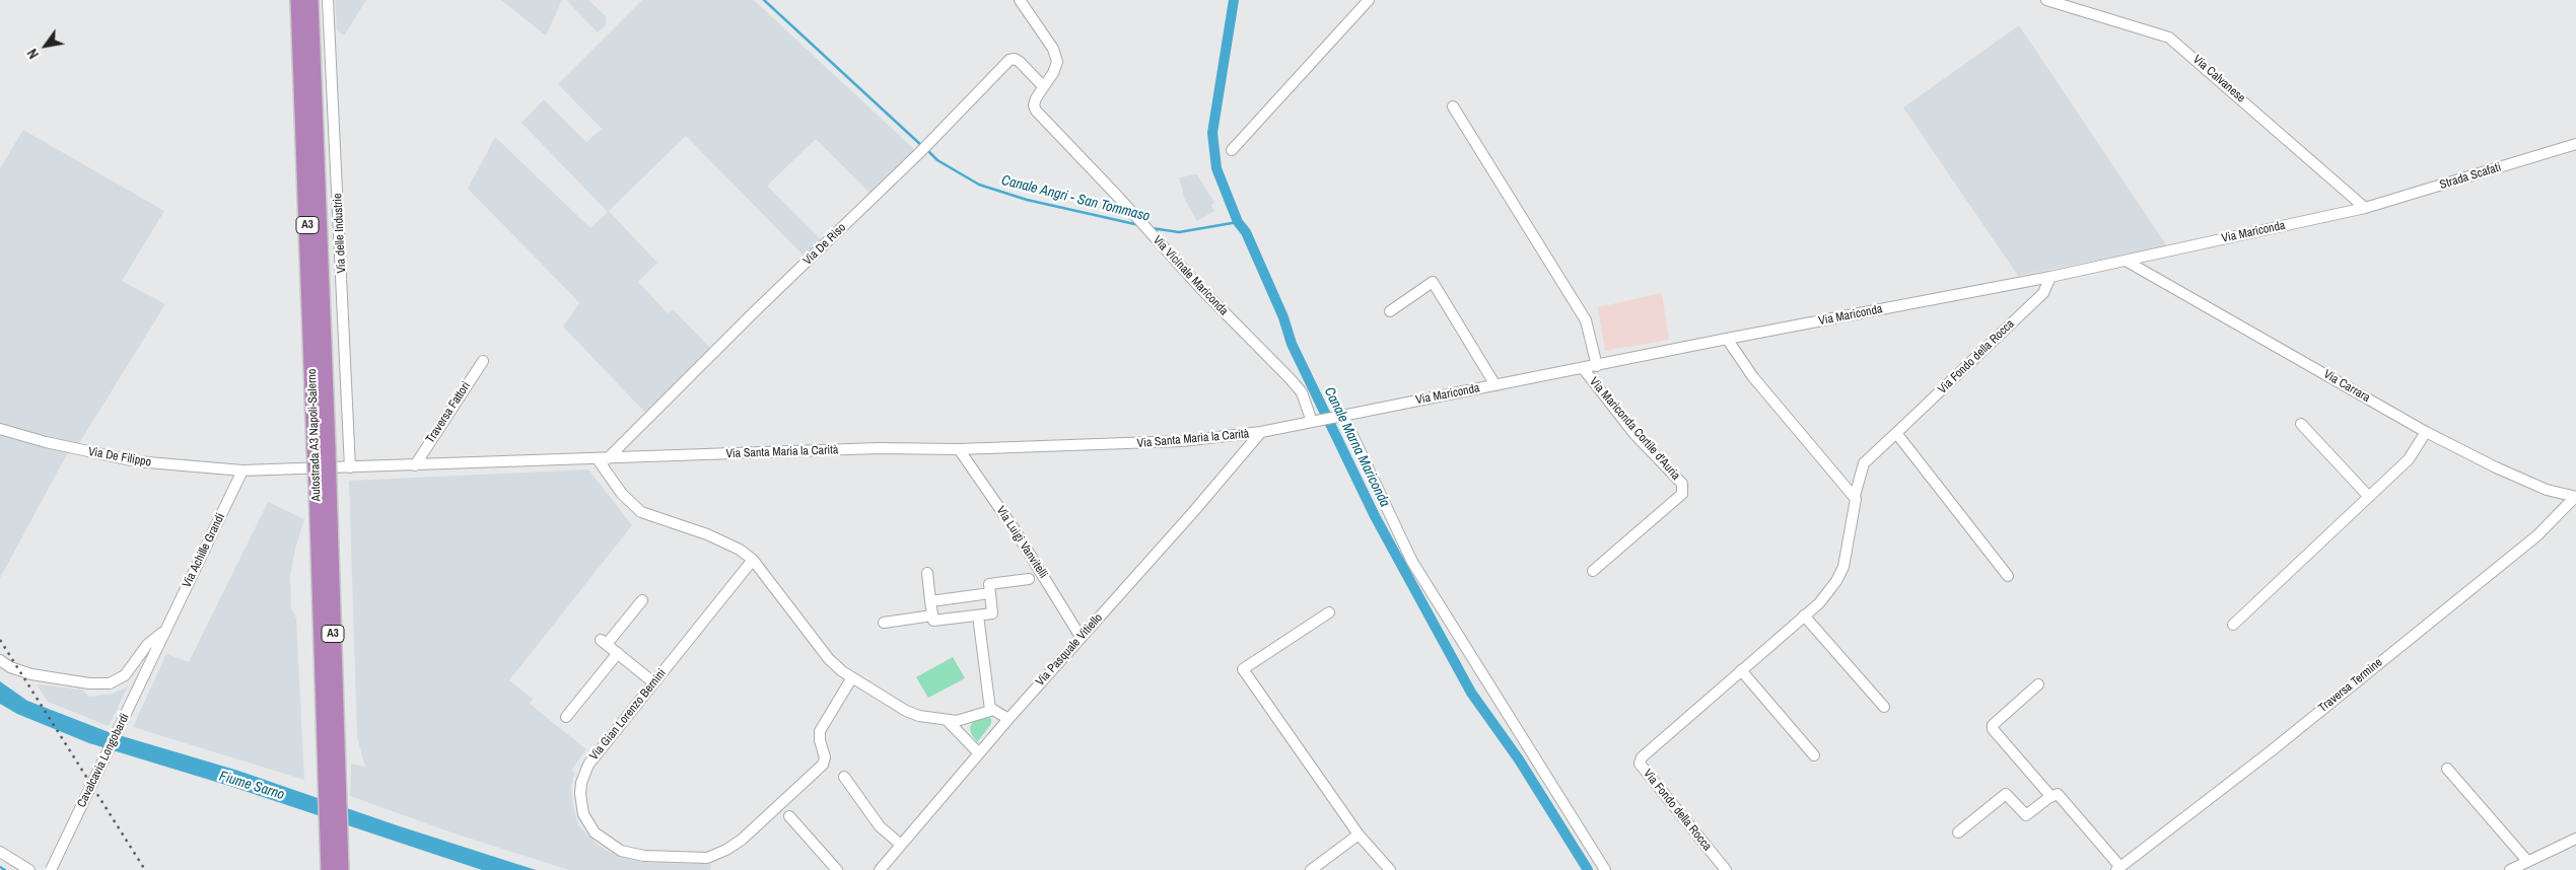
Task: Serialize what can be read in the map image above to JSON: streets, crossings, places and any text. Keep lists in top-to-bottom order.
{
  "streets": {
    "highway": ["A3", "Autostrada A3 Napoli-Salerno"],
    "street": [
      "Via Calvanese",
      "Strada Scafati",
      "Via Mariconda",
      "Via delle Industrie",
      "Via De Riso",
      "Via Vicinale Mariconda",
      "Via Fondo della Rocca",
      "Via Carrara",
      "Traversa Fattori",
      "Via Mariconda Cortile d'Auria",
      "Via Santa Maria la Carità",
      "Via De Filippo",
      "Via Luigi Vanvitelli",
      "Via Achille Grandi",
      "Via Pasquale Vitiello",
      "Traversa Termine",
      "Via Gian Lorenzo Bernini",
      "Cavalcavia Longobardi"
    ]
  },
  "crossings": [
    ["Via Calvanese", "Strada Scafati"],
    ["Via Calvanese", "Via Mariconda"],
    ["Strada Scafati", "Via Mariconda"],
    ["Via Mariconda", "Via Vicinale Mariconda"],
    ["Via Mariconda", "Via Fondo della Rocca"],
    ["Via Mariconda", "Via Carrara"],
    ["Via Mariconda", "Via Mariconda Cortile d'Auria"],
    ["Via Mariconda", "Via Santa Maria la Carità"],
    ["Via delle Industrie", "Via Santa Maria la Carità"],
    ["Via De Riso", "Via Vicinale Mariconda"],
    ["Via De Riso", "Via Santa Maria la Carità"],
    ["Via Vicinale Mariconda", "Via Santa Maria la Carità"],
    ["Via Carrara", "Traversa Termine"],
    ["Traversa Fattori", "Via Santa Maria la Carità"],
    ["Via Santa Maria la Carità", "Via De Filippo"],
    ["Via Santa Maria la Carità", "Via Luigi Vanvitelli"],
    ["Via Santa Maria la Carità", "Via Achille Grandi"],
    ["Via Santa Maria la Carità", "Via Pasquale Vitiello"],
    ["Via De Filippo", "Via Achille Grandi"],
    ["Via Luigi Vanvitelli", "Via Pasquale Vitiello"],
    ["Via Achille Grandi", "Cavalcavia Longobardi"]
  ],
  "water": ["Canale Angri - San Tommaso", "Canale Marna Mariconda", "Fiume Sarno"],
  "north": "bottom left"
}
